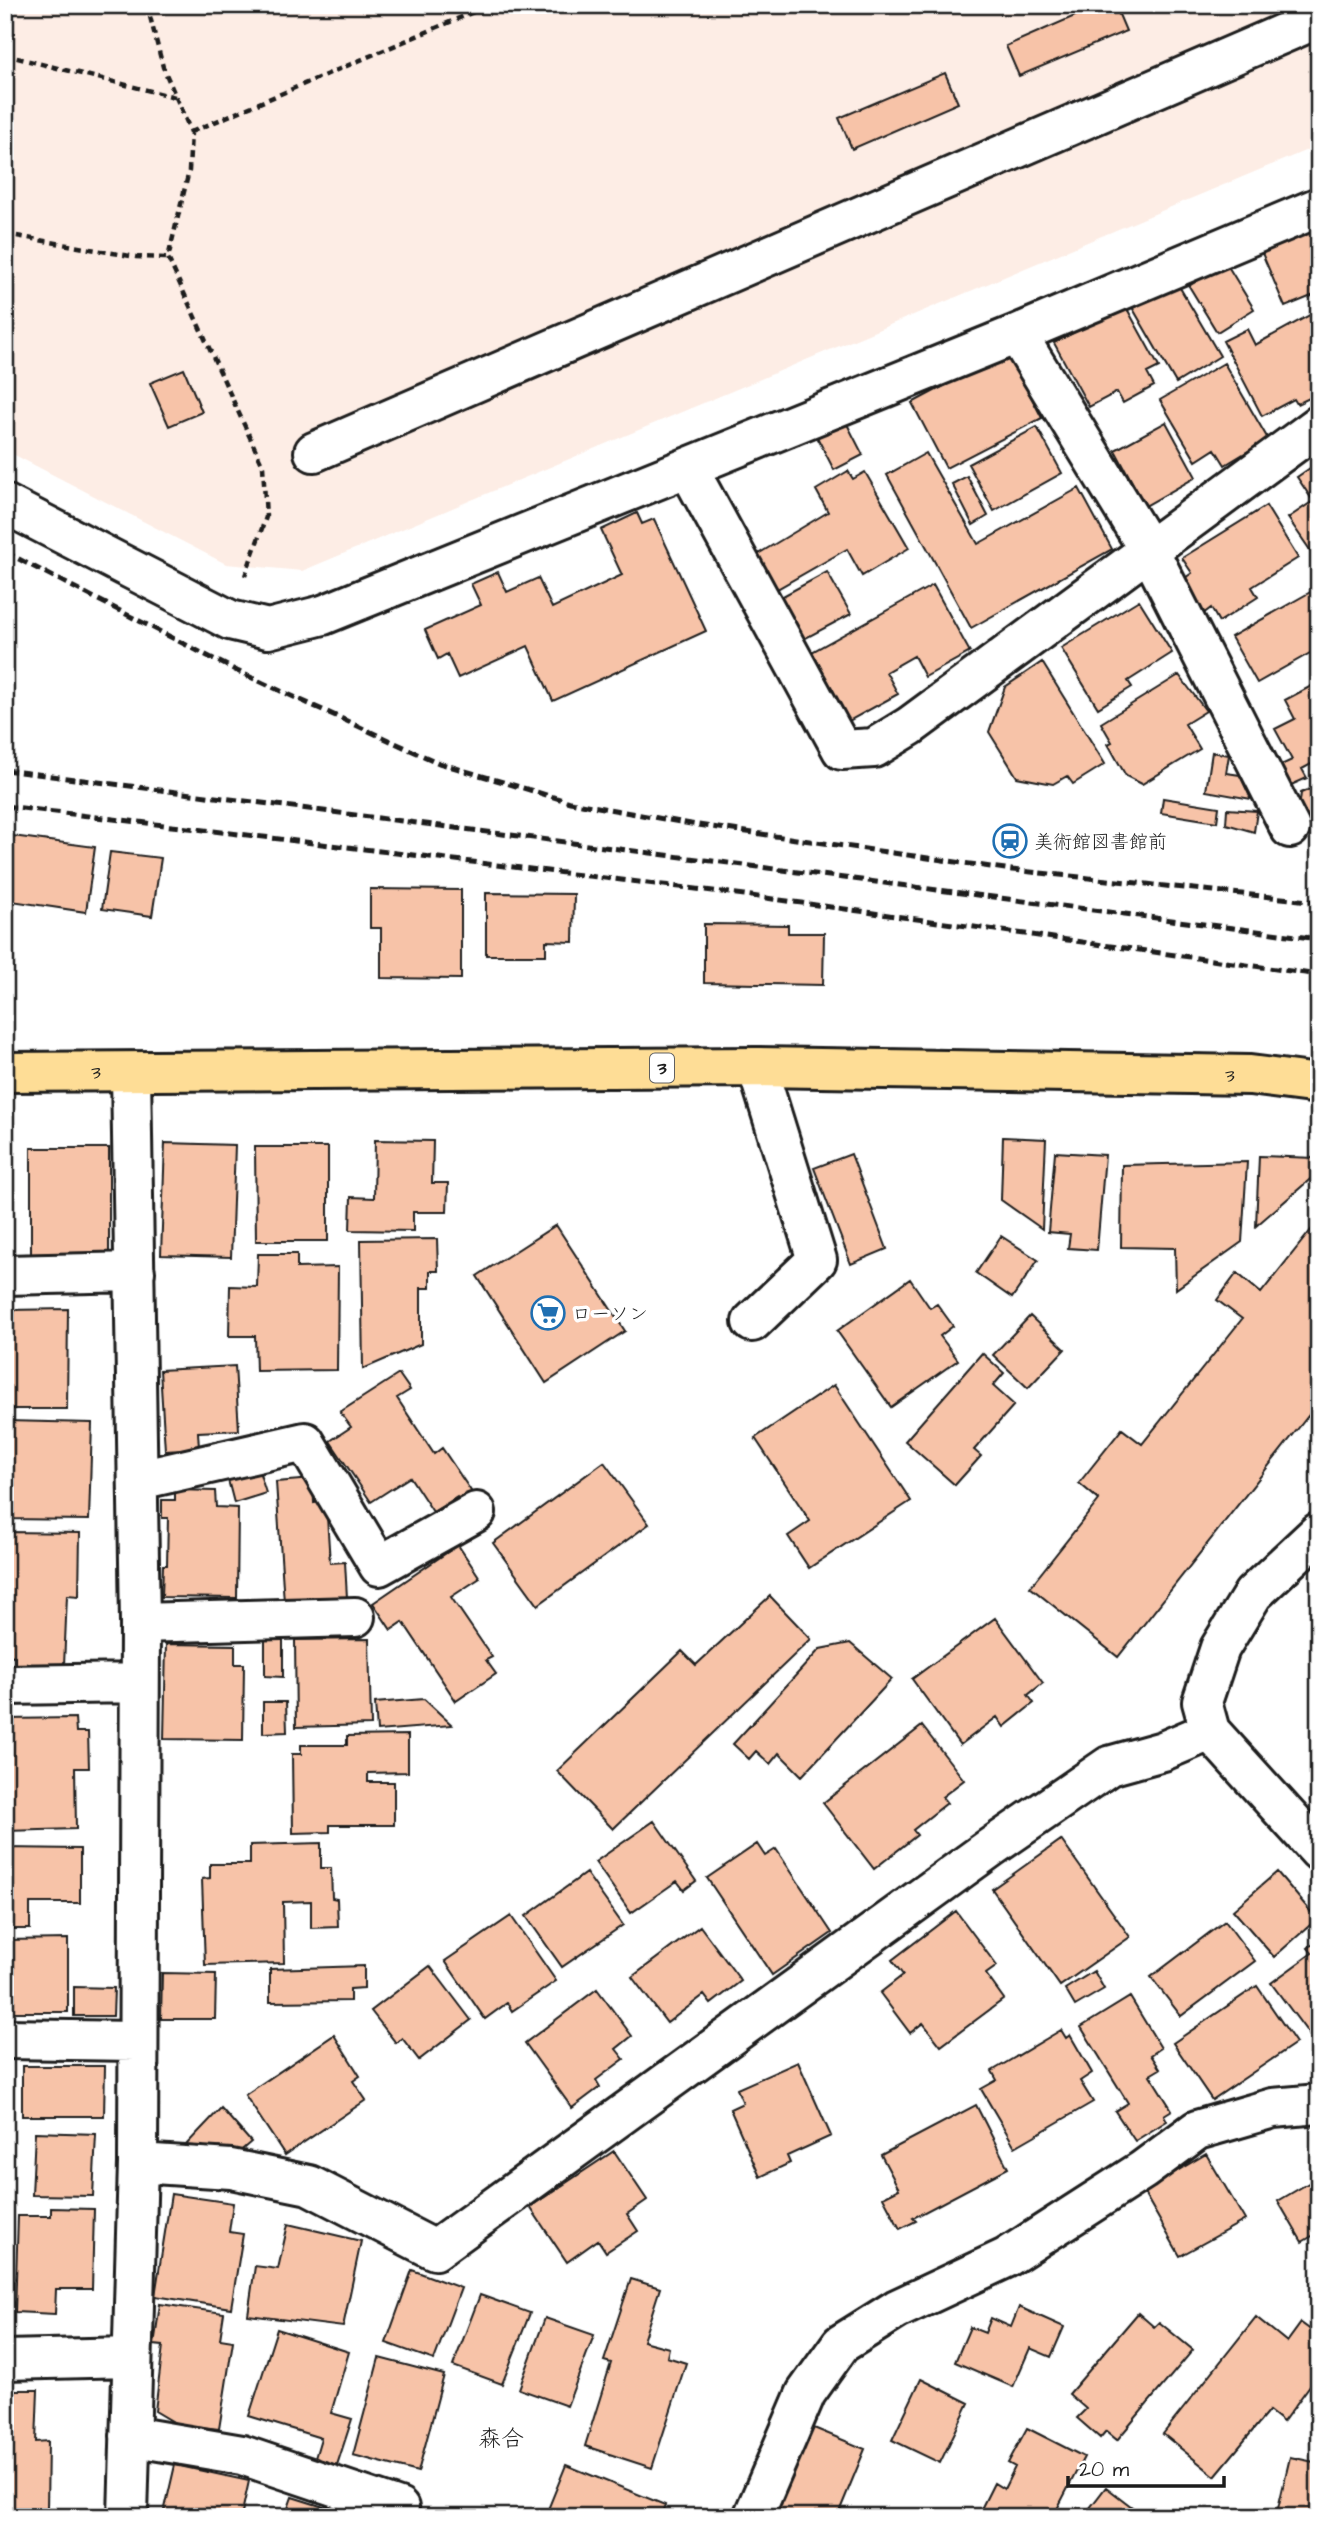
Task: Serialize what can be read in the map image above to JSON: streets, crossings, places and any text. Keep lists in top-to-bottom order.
{
  "streets": {
    "main road": ["3"]
  },
  "districts": ["森合"],
  "places": {
    "station": ["美術館図書館前"],
    "supermarket": ["ローソン"]
  },
  "scale_bar": "20 m"
}
